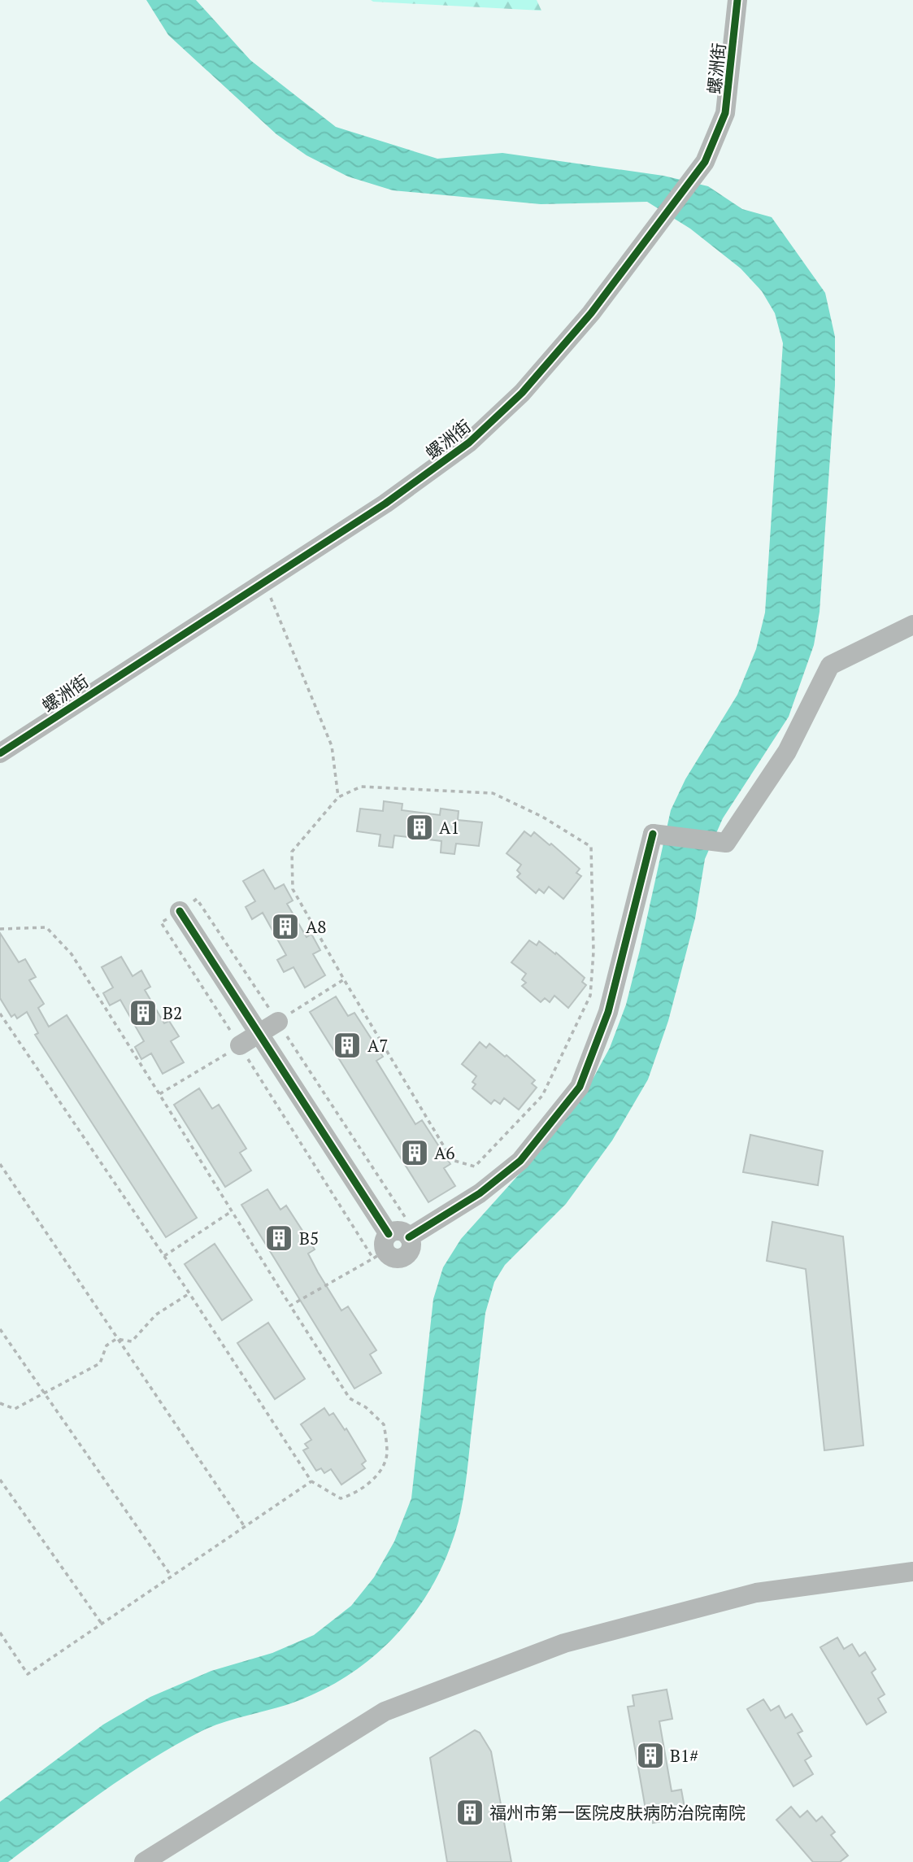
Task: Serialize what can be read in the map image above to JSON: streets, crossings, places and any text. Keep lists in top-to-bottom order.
{
  "streets": {
    "street": ["螺洲街"]
  },
  "places": {
    "building": [
      "A1",
      "A8",
      "B2",
      "A7",
      "A6",
      "B5",
      "B1#",
      "福州市第一医院皮肤病防治院南院"
    ]
  }
}
